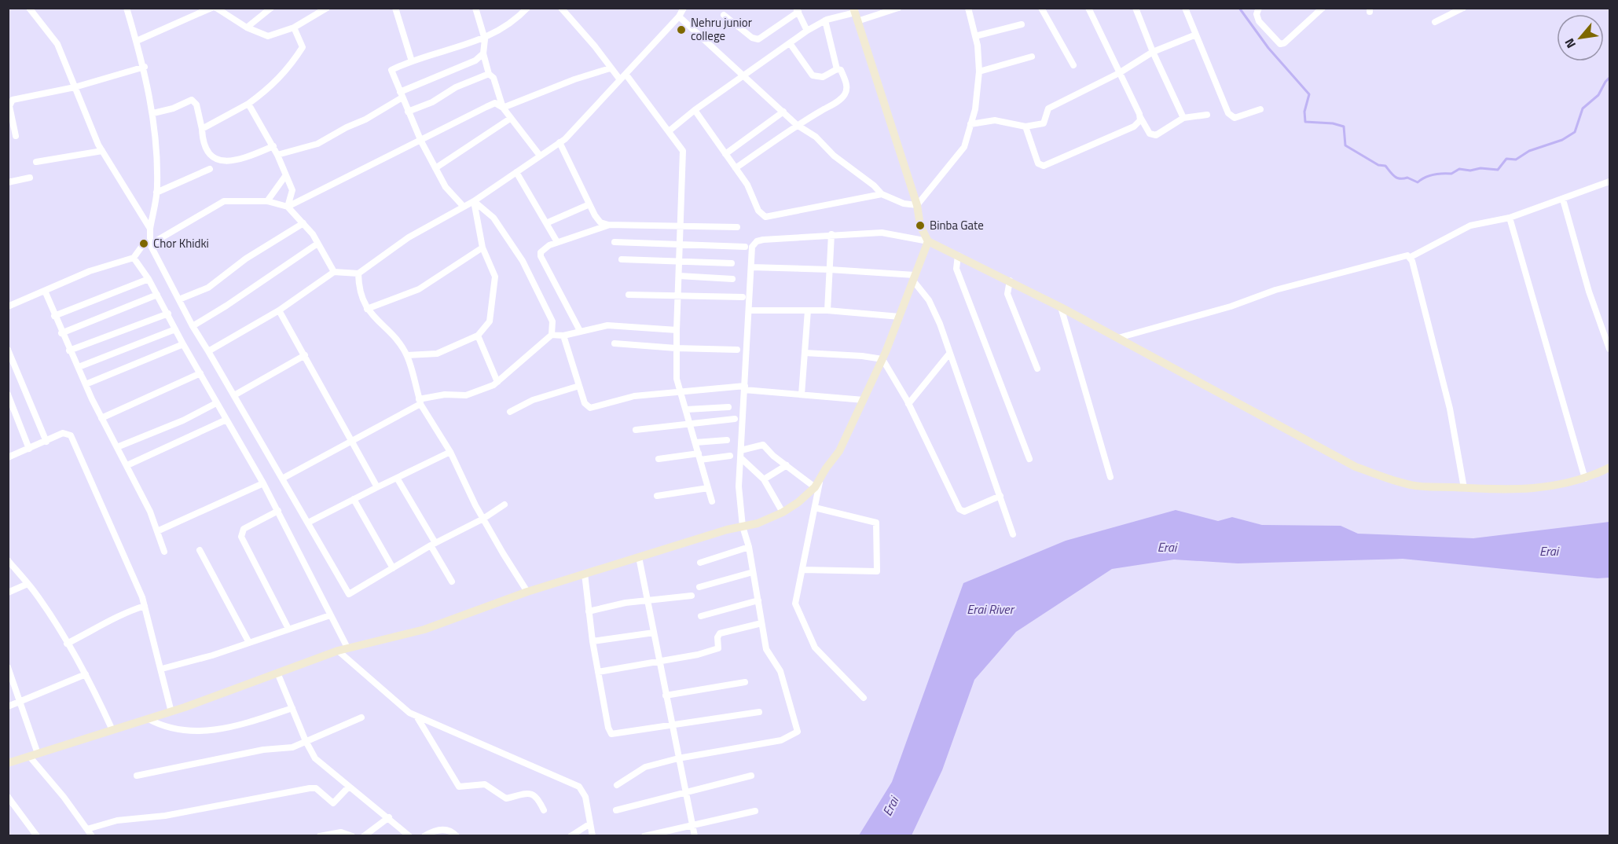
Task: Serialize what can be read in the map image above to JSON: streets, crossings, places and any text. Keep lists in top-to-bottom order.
{
  "water": ["Erai", "Erai River"],
  "places": ["Nehru junior college", "Binba Gate", "Chor Khidki"],
  "north": "bottom left"
}
